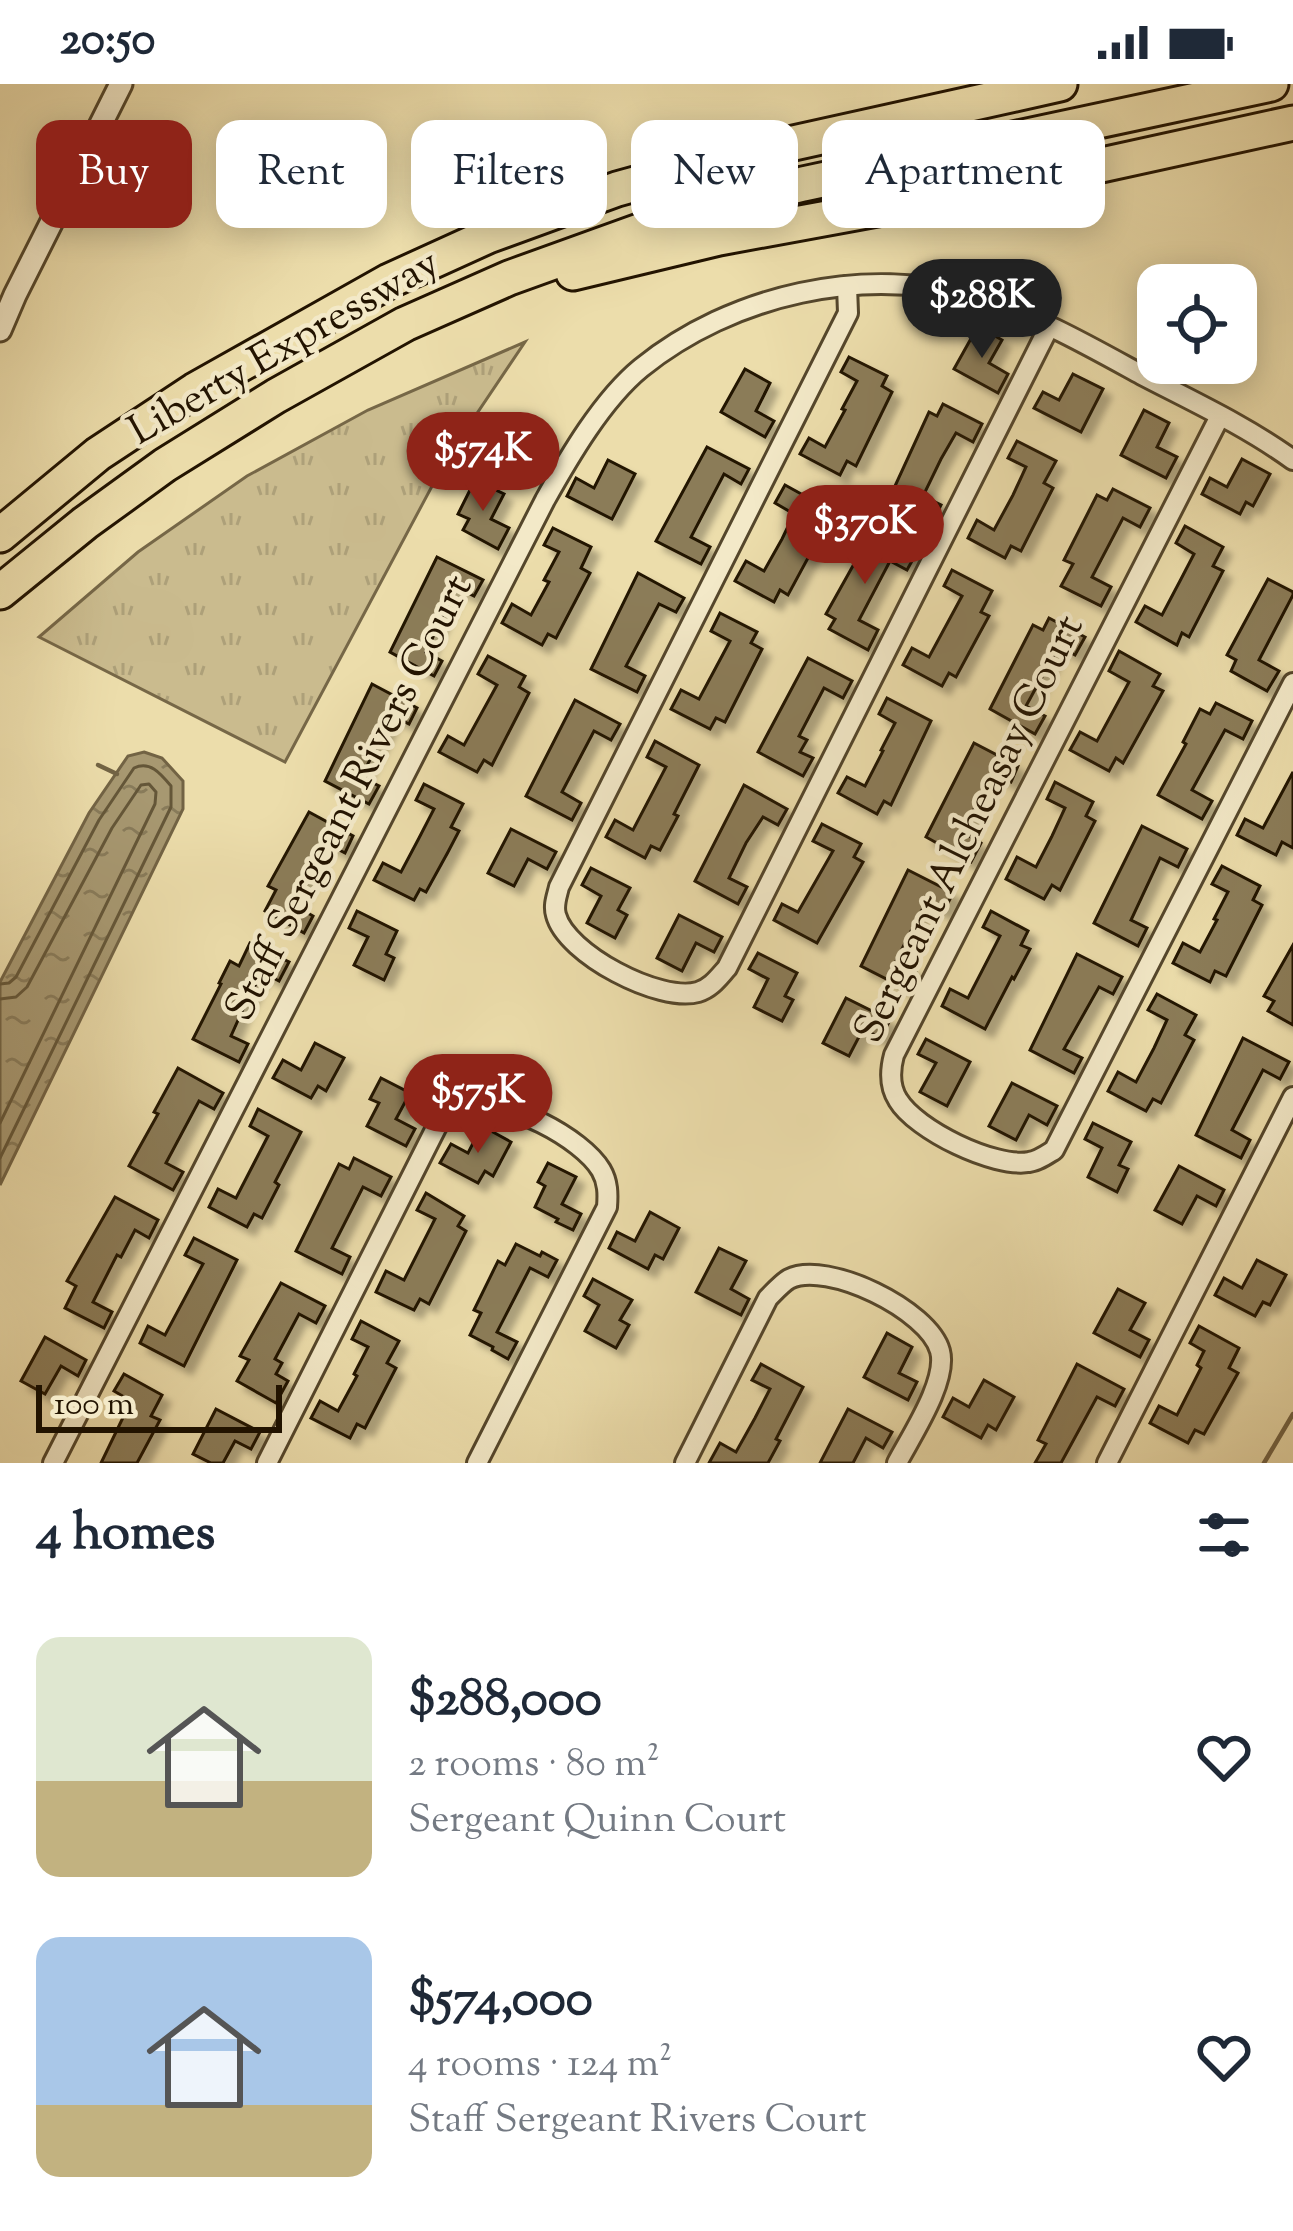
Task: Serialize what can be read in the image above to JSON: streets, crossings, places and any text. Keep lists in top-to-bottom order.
{
  "streets": {
    "highway": ["Liberty Expressway"],
    "street": ["Staff Sergeant Rivers Court", "Sergeant Alcheasay Court"]
  },
  "crossings": [
    ["Staff Sergeant Rivers Court", "Sergeant Alcheasay Court"]
  ],
  "scale_bar": "100 m",
  "page": {
    "status": "20:50",
    "chip": [
      "Buy",
      "Rent",
      "Filters",
      "New",
      "Apartment"
    ],
    "price": [
      "$288K",
      "$574K",
      "$370K",
      "$575K"
    ],
    "scale": "100 m",
    "heading": "4 homes",
    "list": [
      {
        "name": "$288,000",
        "note": "2 rooms · 80 m² · Sergeant Quinn Court"
      },
      {
        "name": "$574,000",
        "note": "4 rooms · 124 m² · Staff Sergeant Rivers Court"
      }
    ]
  }
}
